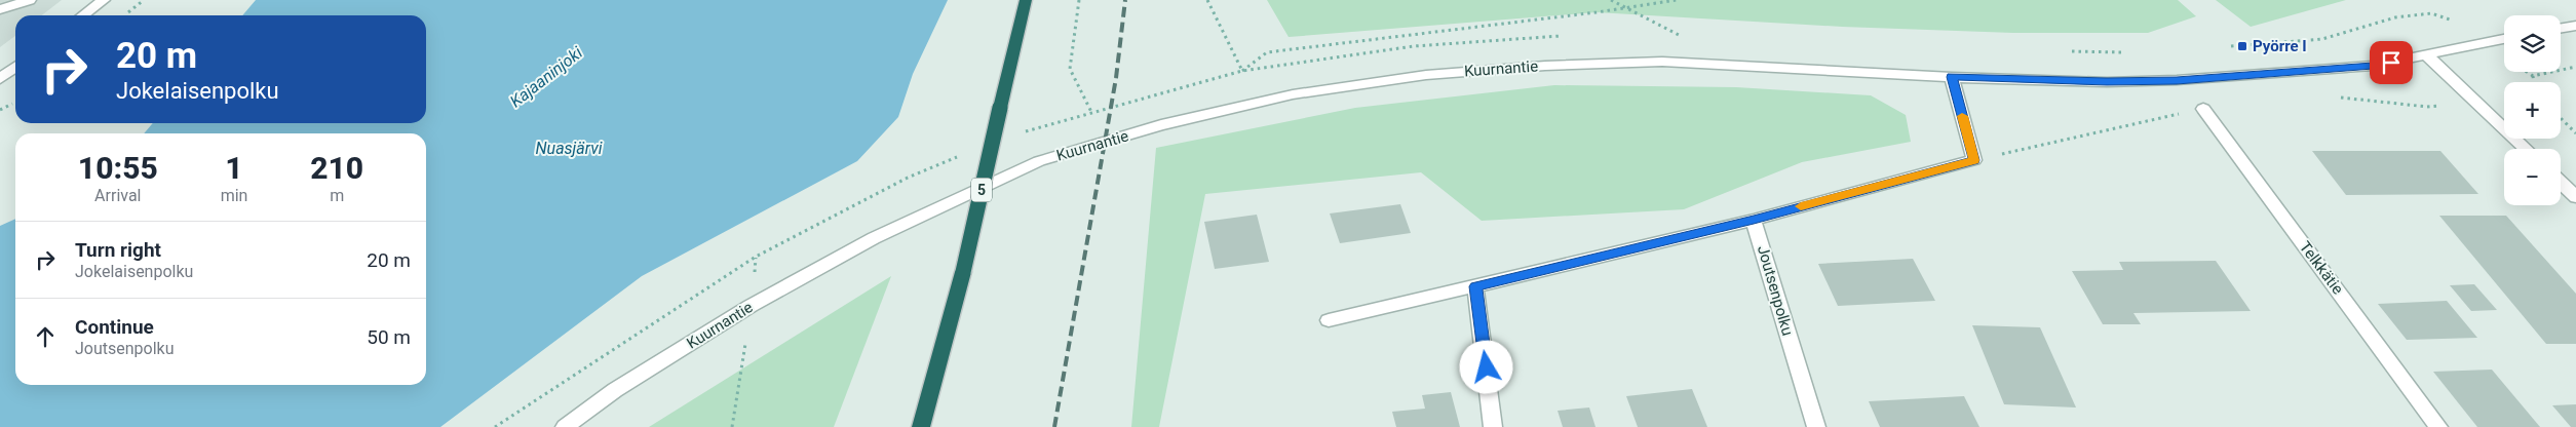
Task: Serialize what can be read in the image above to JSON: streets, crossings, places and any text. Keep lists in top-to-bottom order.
{
  "streets": {
    "highway": ["5"],
    "street": ["Kuurnantie", "Telkkätie", "Joutsenpolku"]
  },
  "water": ["Kajaaninjoki", "Nuasjärvi"],
  "places": {
    "transit": ["Pyörre I"]
  },
  "page": {
    "map_buttons": ["+", "−"],
    "turn": ["20 m", "Jokelaisenpolku"],
    "eta": [
      "10:55",
      "Arrival",
      "1",
      "min",
      "210",
      "m"
    ],
    "list": [
      {
        "name": "Turn right",
        "note": "Jokelaisenpolku",
        "value": "20 m"
      },
      {
        "name": "Continue",
        "note": "Joutsenpolku",
        "value": "50 m"
      }
    ]
  }
}
